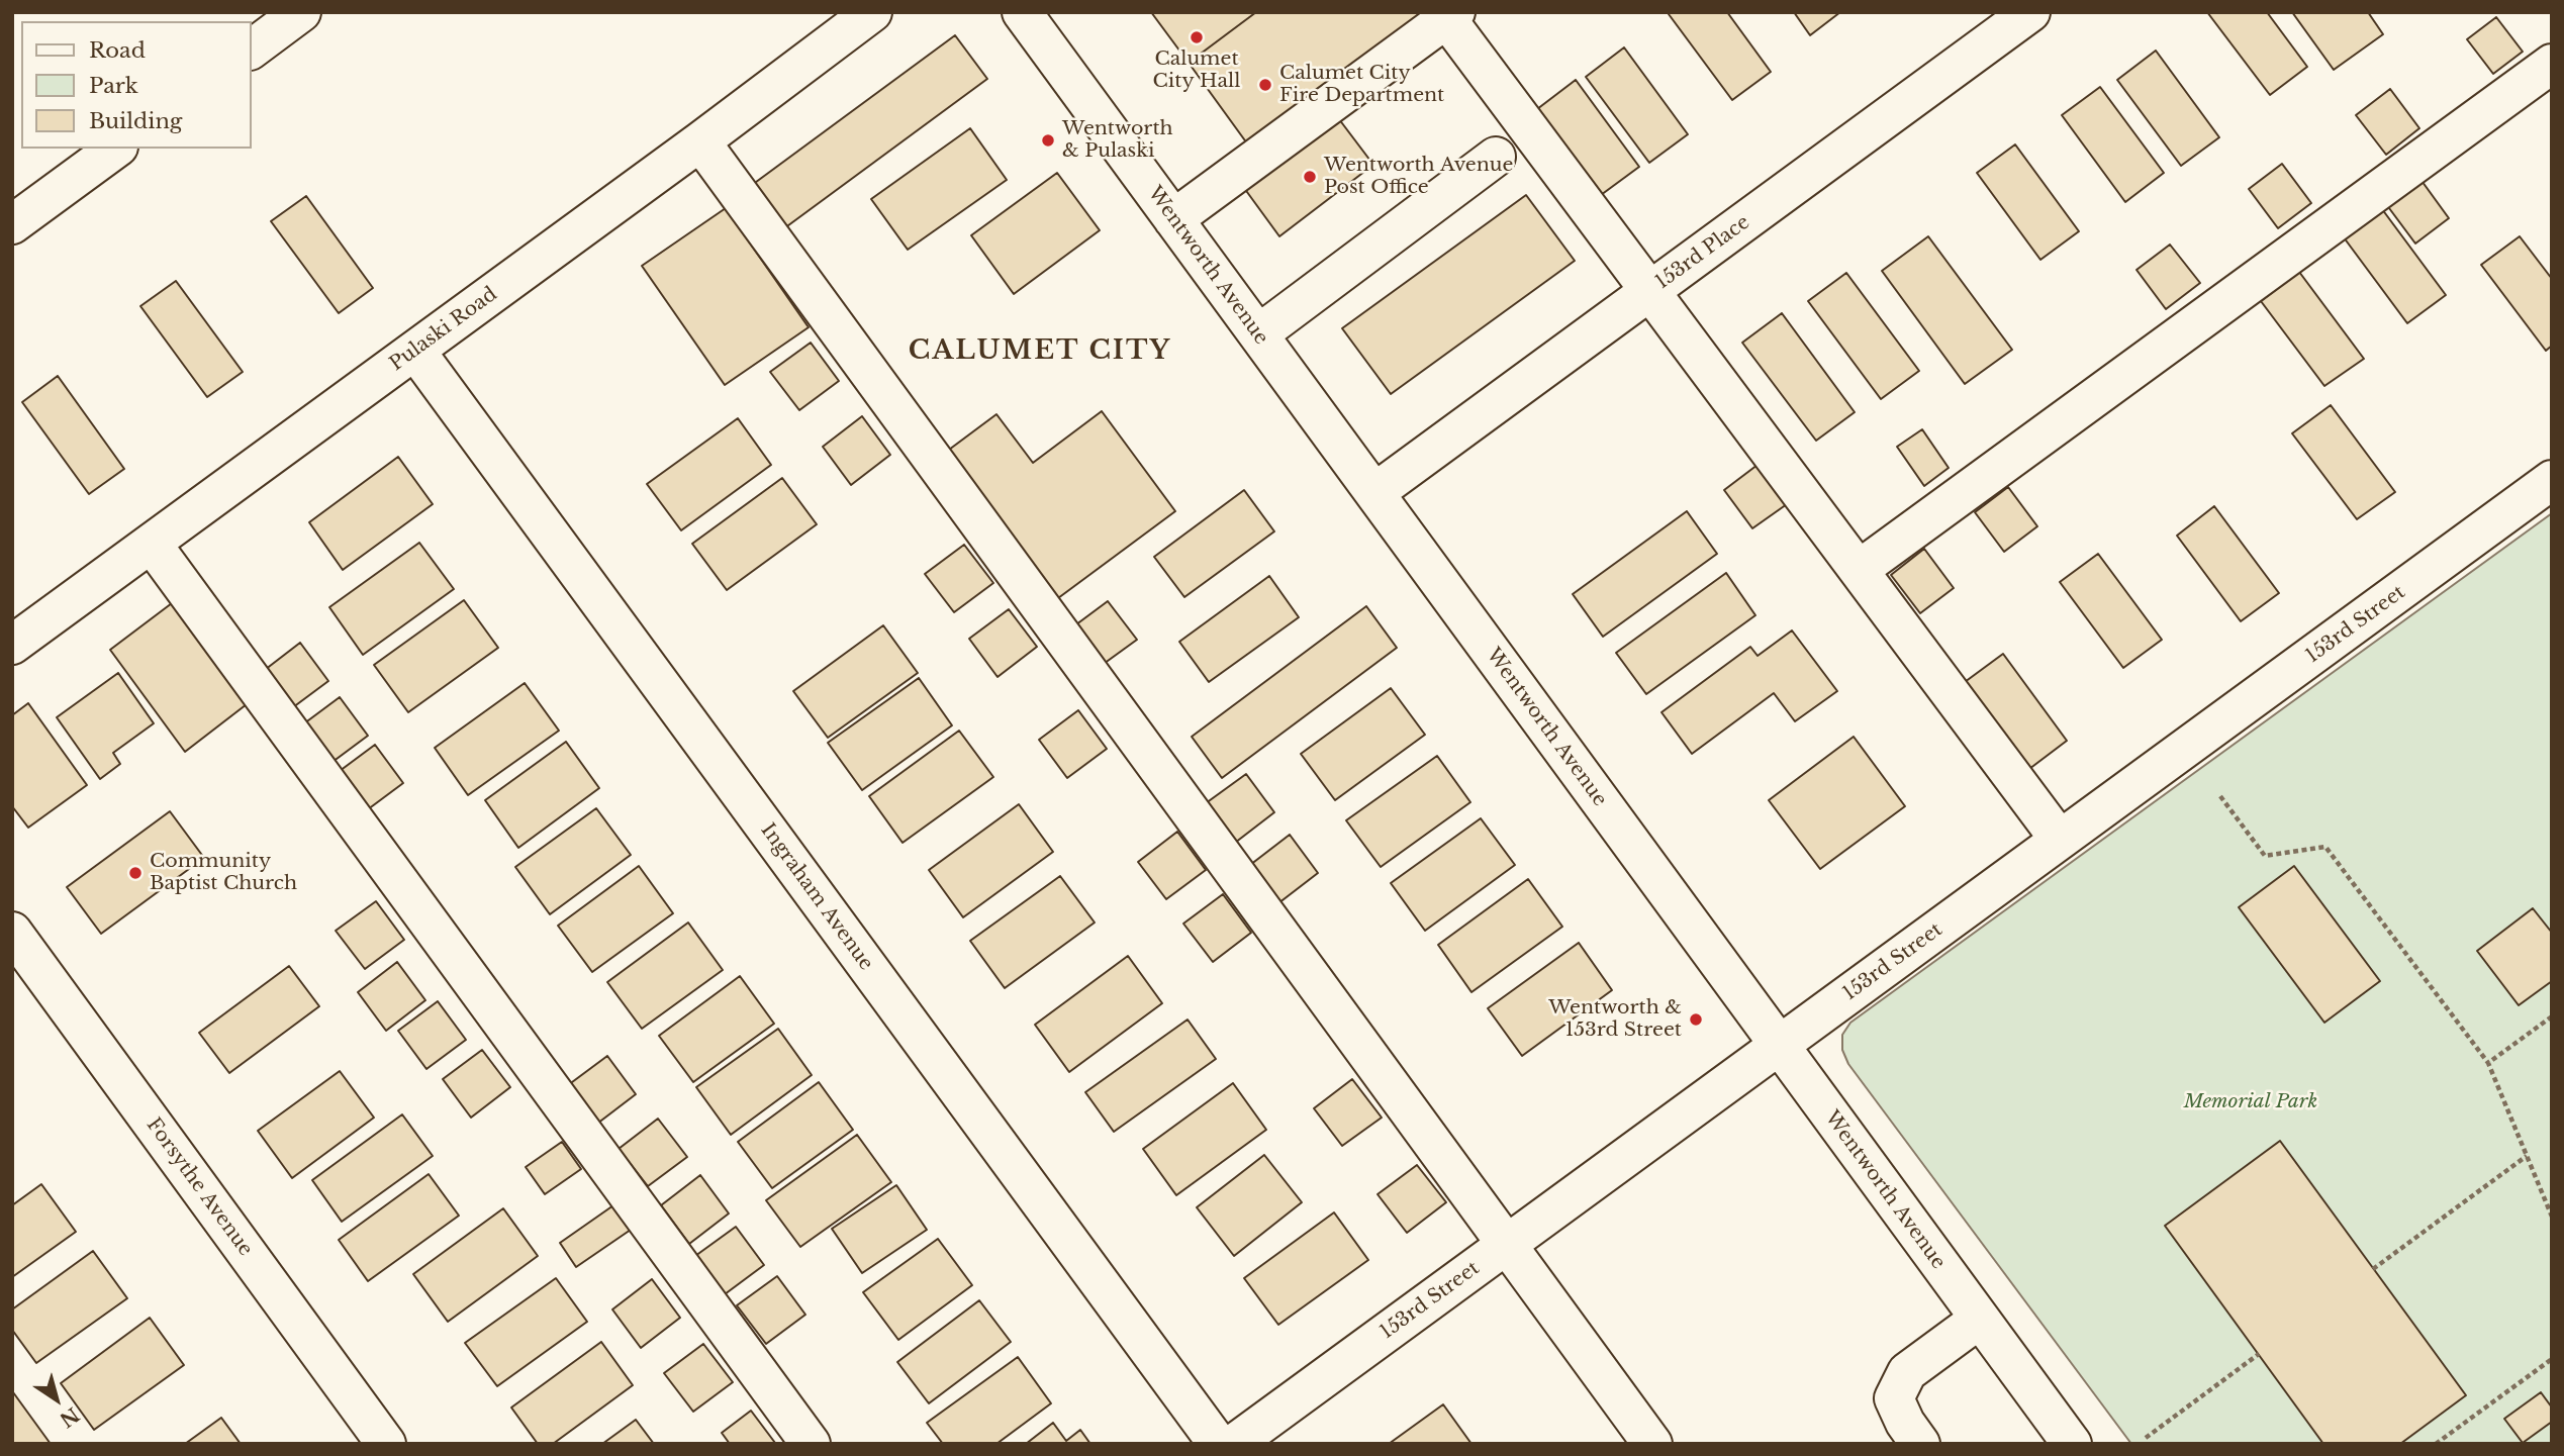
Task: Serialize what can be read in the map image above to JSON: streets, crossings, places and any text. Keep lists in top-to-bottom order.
{
  "streets": {
    "street": [
      "153rd Place",
      "Wentworth Avenue",
      "Pulaski Road",
      "153rd Street",
      "Ingraham Avenue",
      "Forsythe Avenue"
    ]
  },
  "crossings": [
    ["153rd Place", "Wentworth Avenue"],
    ["Wentworth Avenue", "153rd Street"],
    ["Pulaski Road", "Ingraham Avenue"]
  ],
  "districts": ["CALUMET CITY"],
  "parks": ["Memorial Park"],
  "places": [
    "Calumet City Hall",
    "Calumet City Fire Department",
    "Wentworth & Pulaski",
    "Wentworth Avenue Post Office",
    "Community Baptist Church",
    "Wentworth & 153rd Street"
  ],
  "legend": ["Road", "Park", "Building"],
  "north": "bottom right"
}
